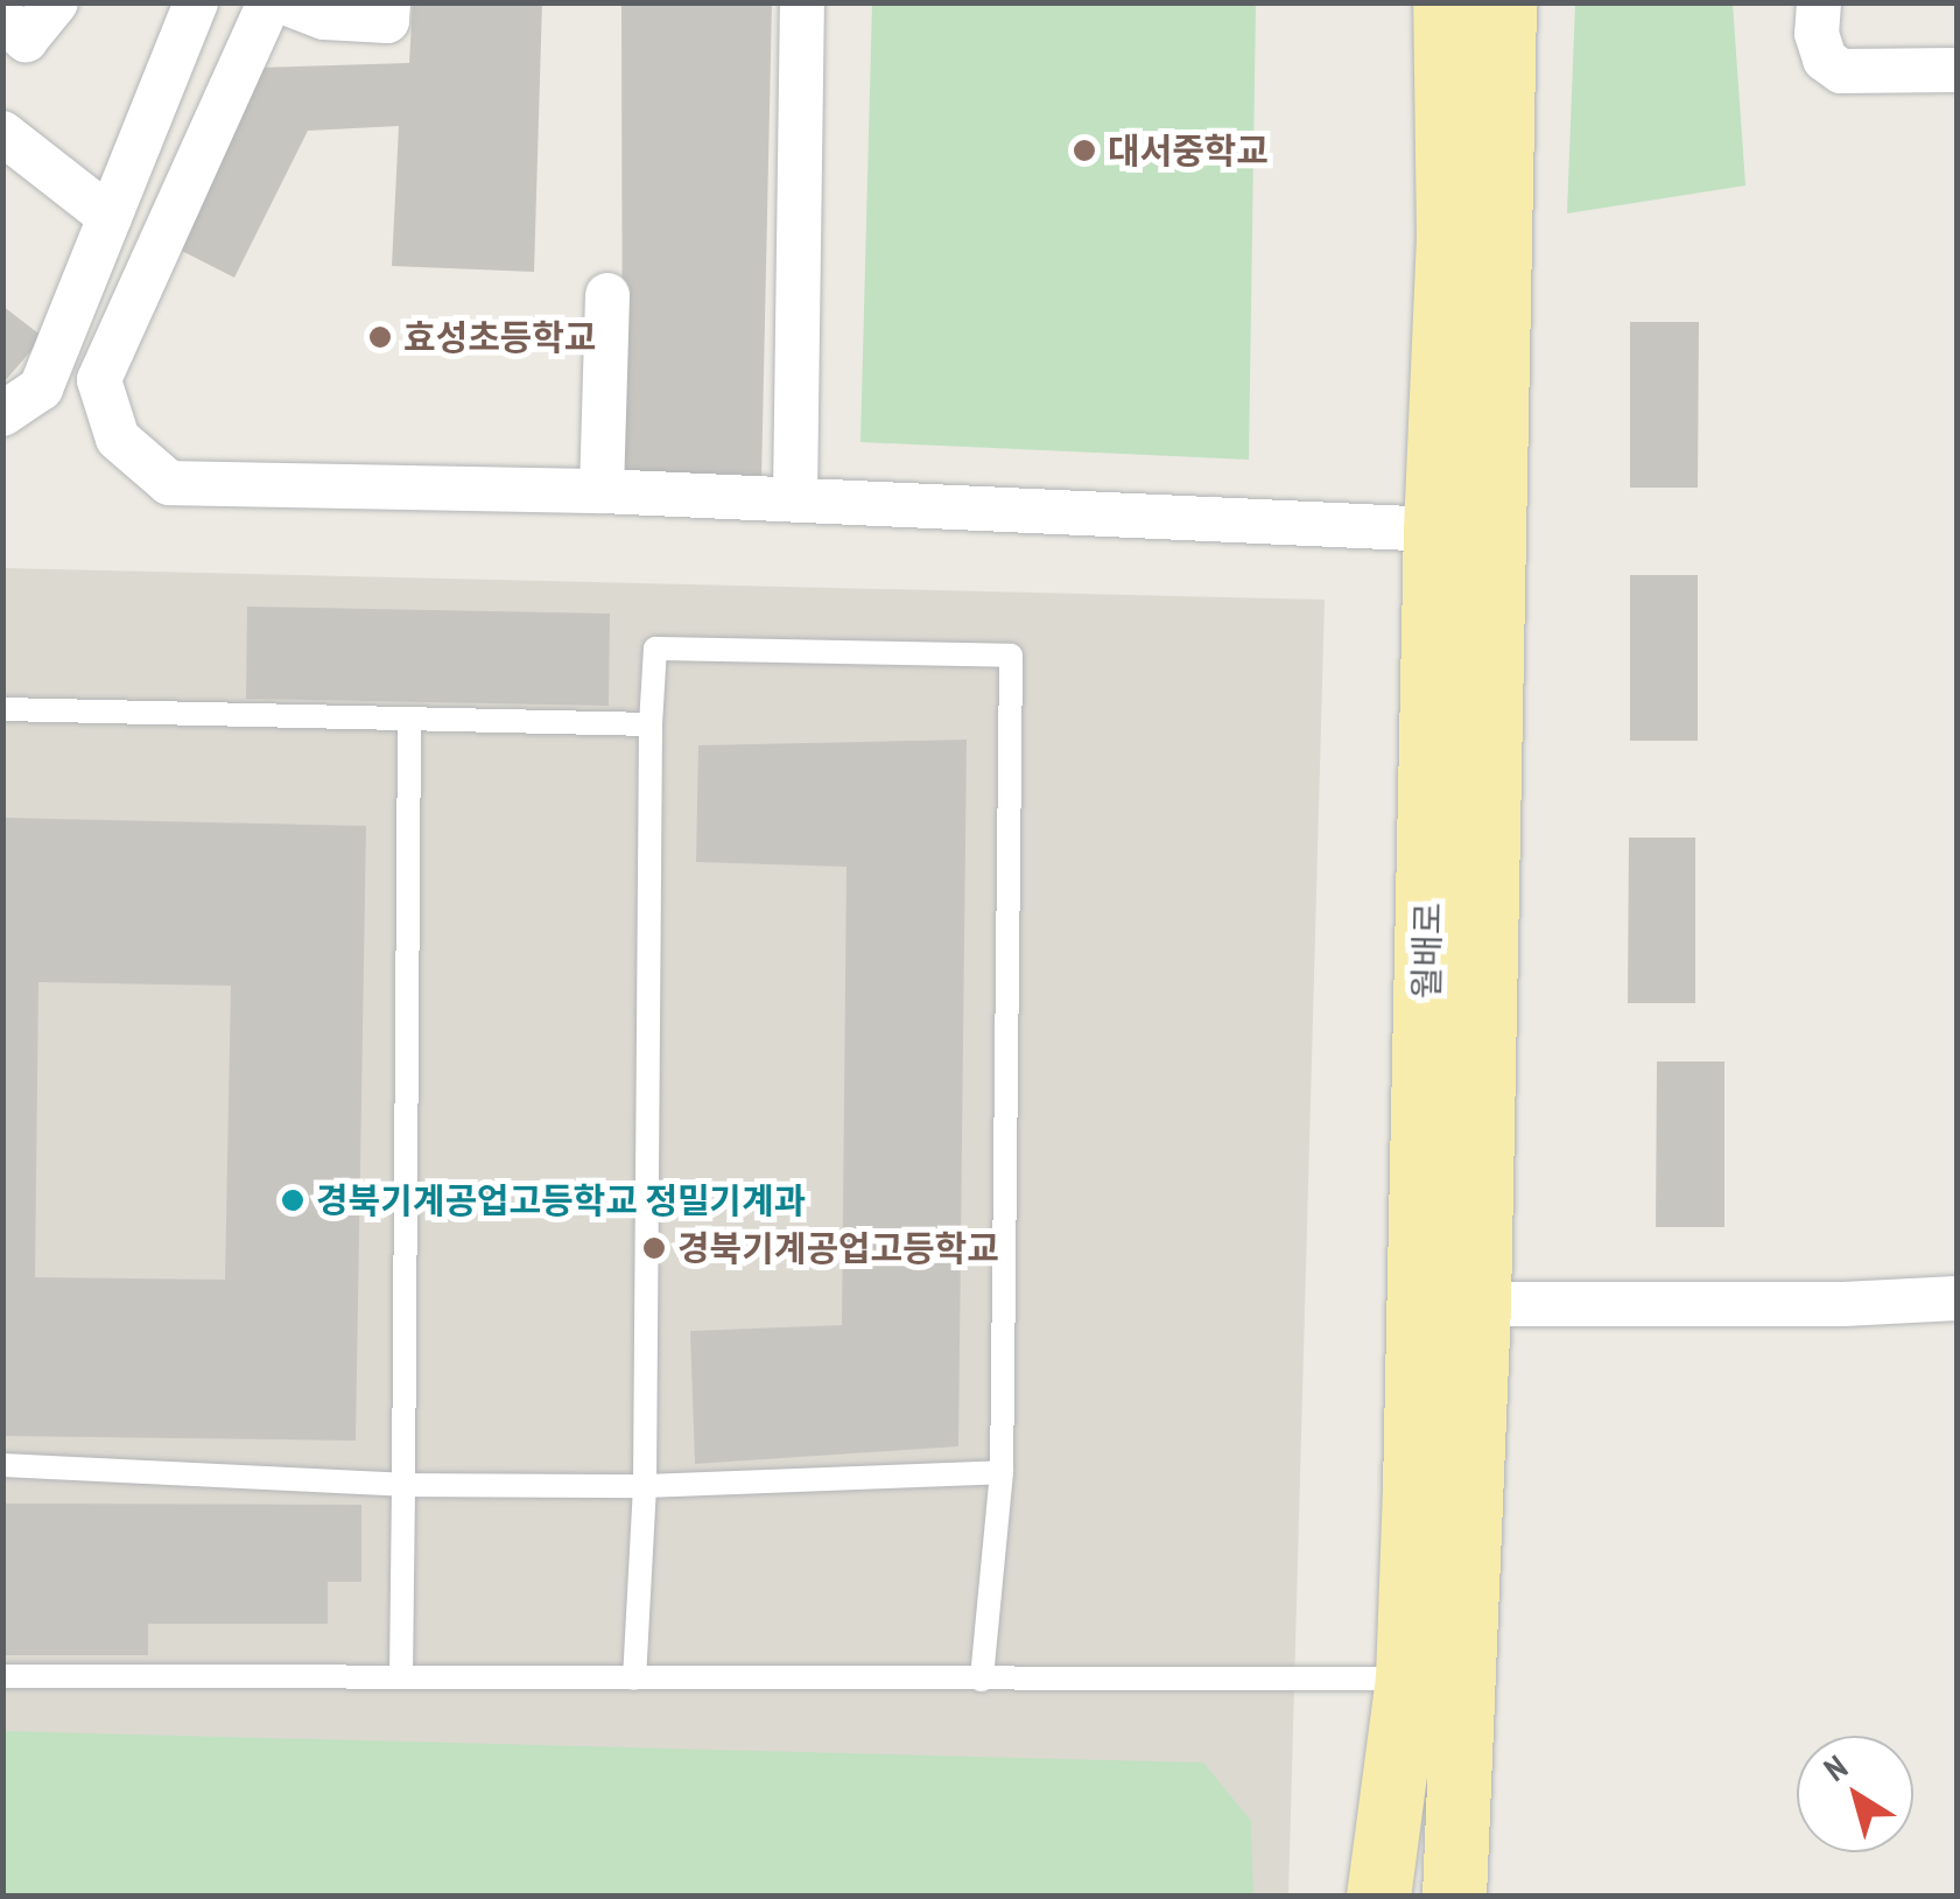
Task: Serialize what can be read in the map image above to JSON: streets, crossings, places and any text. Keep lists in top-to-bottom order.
{
  "streets": {
    "main road": ["월배로"]
  },
  "places": [
    "대서중학교",
    "효성초등학교",
    "경북기계공업고등학교 정밀기계과",
    "경북기계공업고등학교"
  ],
  "north": "top left"
}
